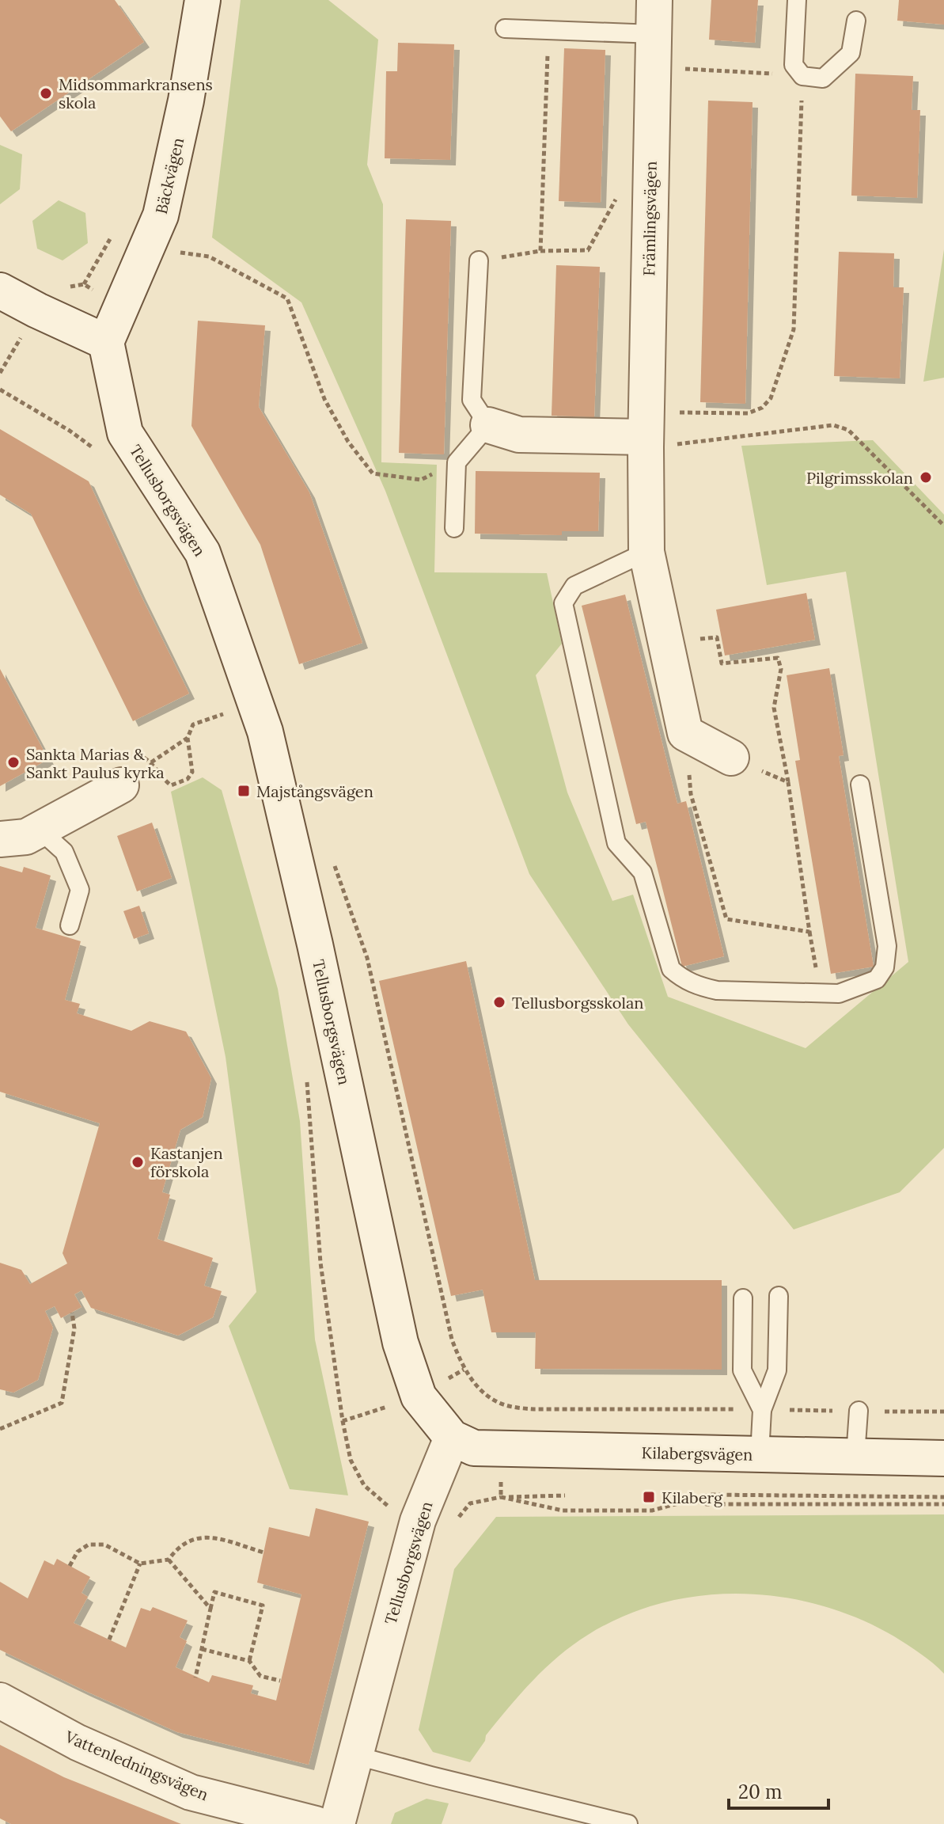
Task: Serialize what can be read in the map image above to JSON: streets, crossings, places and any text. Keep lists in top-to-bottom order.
{
  "streets": {
    "street": [
      "Bäckvägen",
      "Främlingsvägen",
      "Tellusborgsvägen",
      "Kilabergsvägen",
      "Vattenledningsvägen"
    ]
  },
  "crossings": [
    ["Bäckvägen", "Tellusborgsvägen"],
    ["Tellusborgsvägen", "Kilabergsvägen"]
  ],
  "places": {
    "other": [
      "Midsommarkransens skola",
      "Pilgrimsskolan",
      "Sankta Marias & Sankt Paulus kyrka",
      "Tellusborgsskolan",
      "Kastanjen förskola"
    ],
    "transit": ["Majstångsvägen", "Kilaberg"]
  },
  "scale_bar": "20 m"
}
